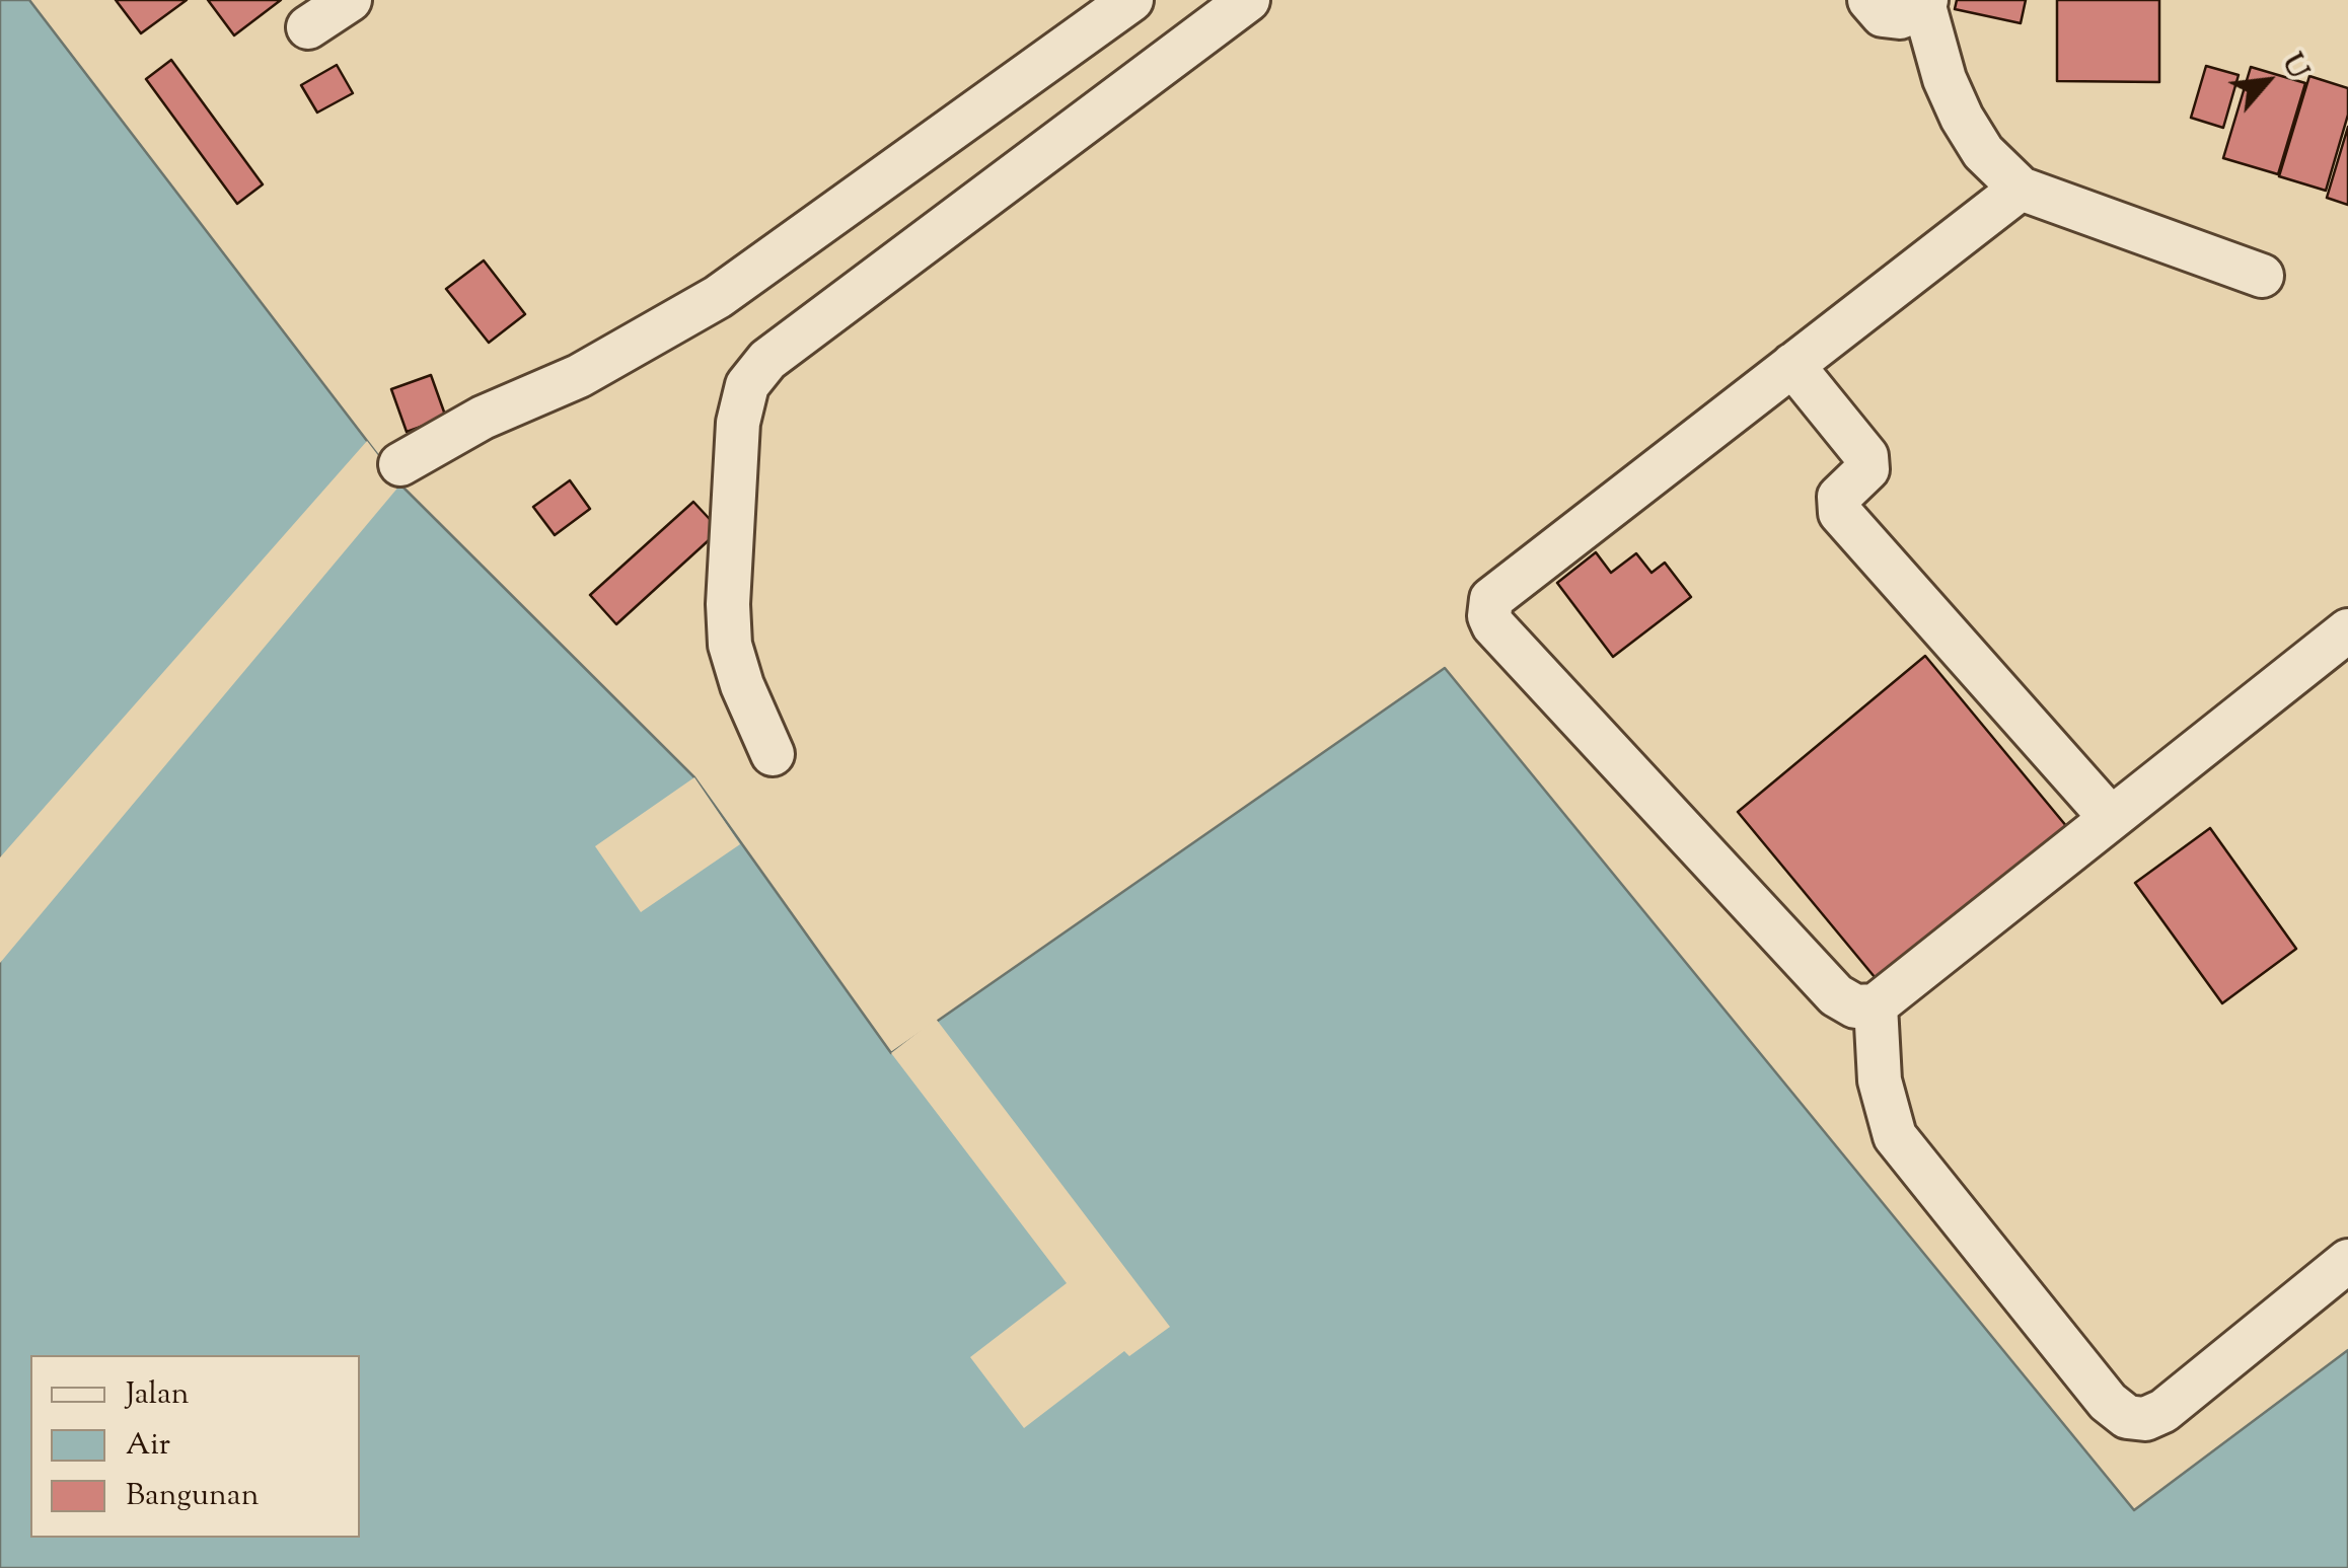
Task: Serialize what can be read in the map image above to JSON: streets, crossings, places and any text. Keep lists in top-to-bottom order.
{
  "legend": ["Jalan", "Air", "Bangunan"],
  "north": "top right"
}
